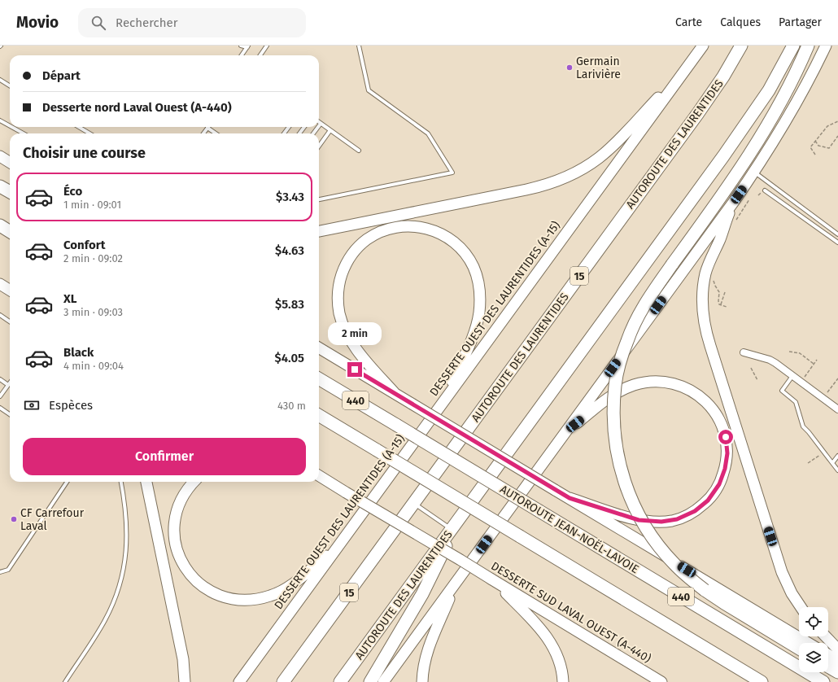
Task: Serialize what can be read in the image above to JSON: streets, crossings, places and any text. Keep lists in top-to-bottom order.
{
  "streets": {
    "highway": [
      "AUTOROUTE DES LAURENTIDES",
      "15",
      "440",
      "AUTOROUTE JEAN-NOËL-LAVOIE"
    ],
    "main road": ["DESSERTE OUEST DES LAURENTIDES (A-15)", "DESSERTE SUD LAVAL OUEST (A-440)"]
  },
  "places": ["Germain Larivière", "CF Carrefour Laval"],
  "page": {
    "header": "Movio",
    "search": "Rechercher",
    "nav": ["Carte", "Calques", "Partager"],
    "banner": ["Départ", "Desserte nord Laval Ouest (A-440)"],
    "heading": "Choisir une course",
    "list": [
      {
        "name": "Éco",
        "note": "1 min · 09:01",
        "value": "$3.43"
      },
      {
        "name": "Confort",
        "note": "2 min · 09:02",
        "value": "$4.63"
      },
      {
        "name": "XL",
        "note": "3 min · 09:03",
        "value": "$5.83"
      },
      {
        "name": "Black",
        "note": "4 min · 09:04",
        "value": "$4.05"
      }
    ],
    "bubble": "2 min",
    "pay": ["Espèces", "430 m"],
    "buttons": "Confirmer"
  }
}
